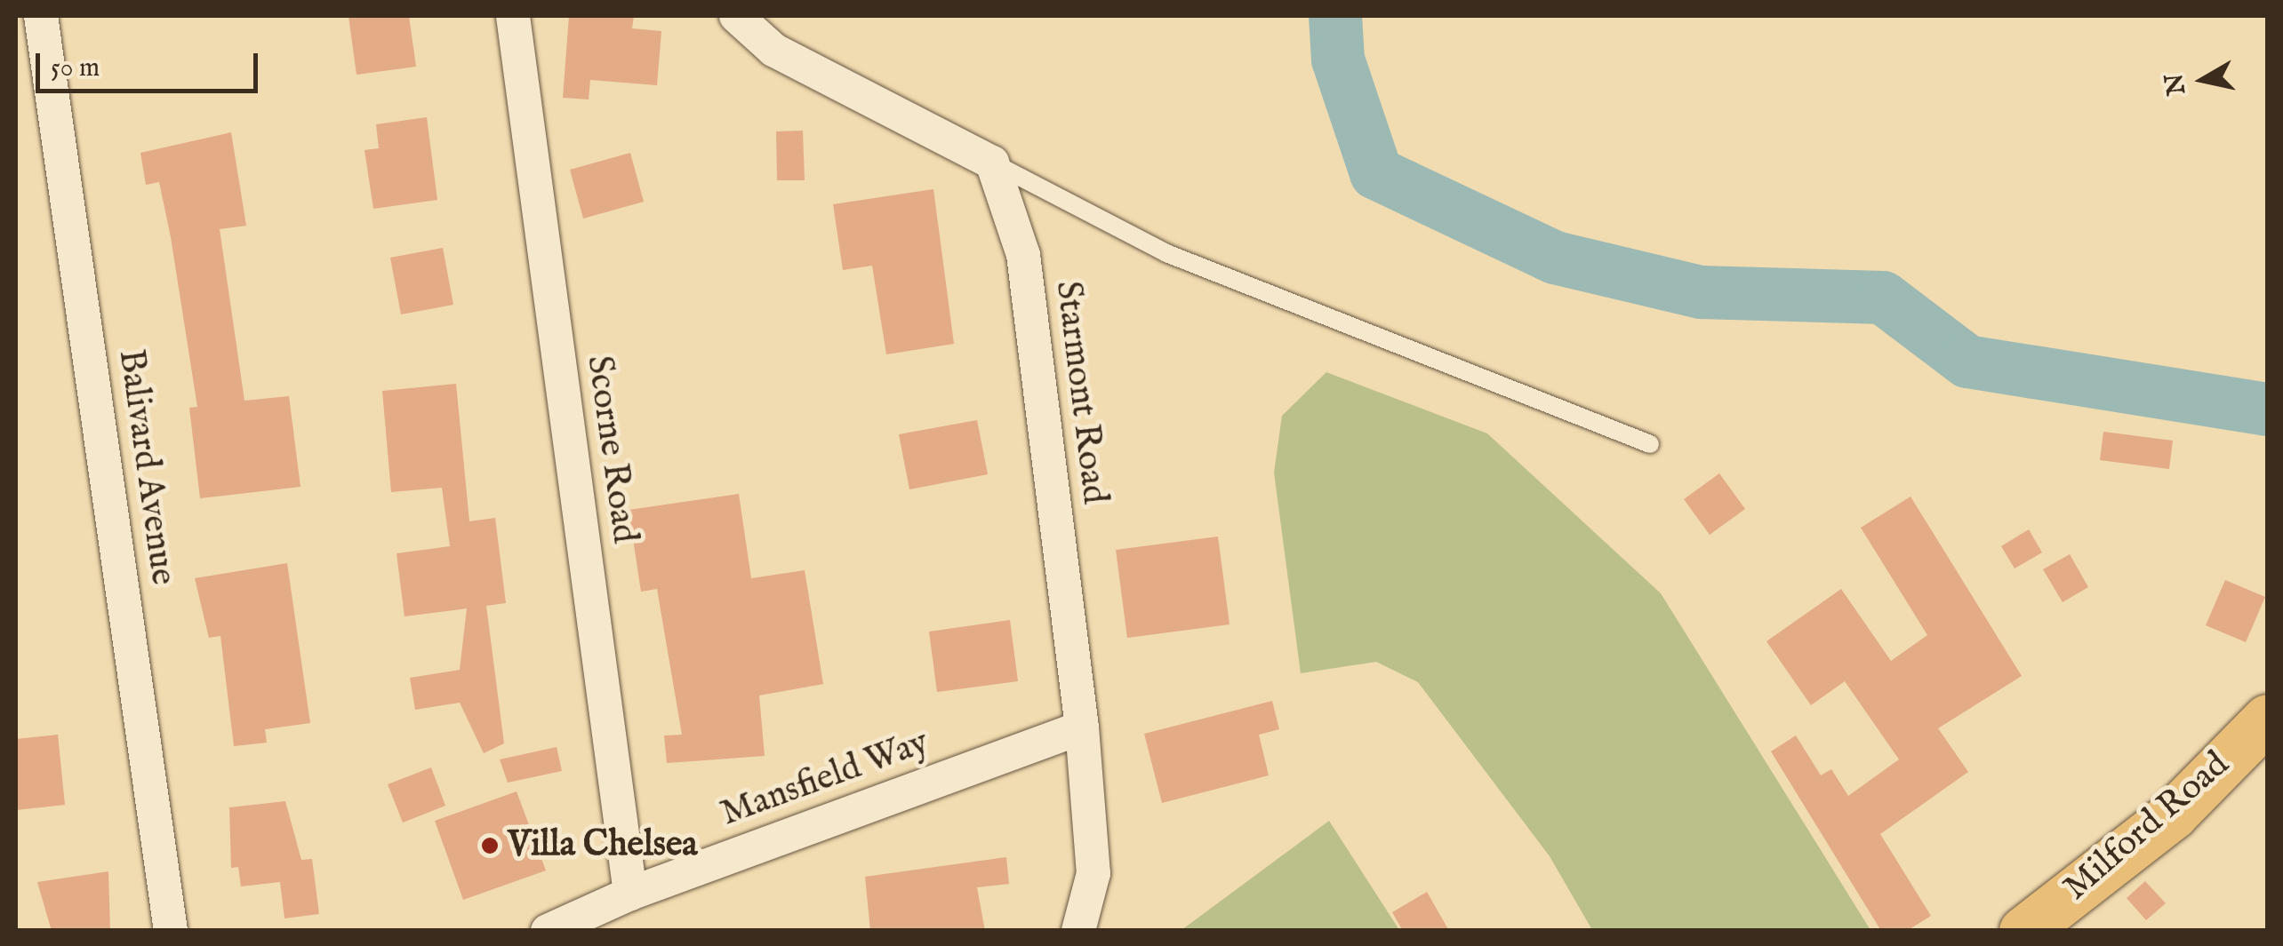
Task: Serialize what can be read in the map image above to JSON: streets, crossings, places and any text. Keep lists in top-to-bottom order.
{
  "streets": {
    "main road": ["Milford Road"],
    "street": [
      "Starmont Road",
      "Scorne Road",
      "Balivard Avenue",
      "Mansfield Way"
    ]
  },
  "crossings": [
    ["Starmont Road", "Mansfield Way"],
    ["Scorne Road", "Mansfield Way"]
  ],
  "places": ["Villa Chelsea"],
  "scale_bar": "50 m",
  "north": "left"
}
